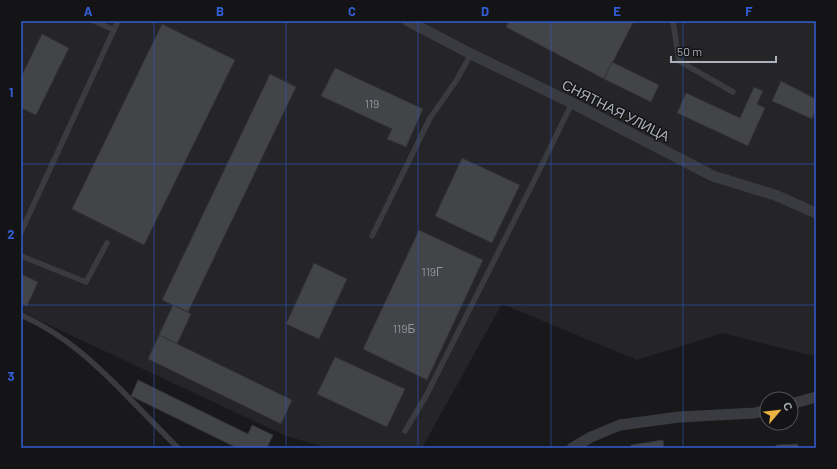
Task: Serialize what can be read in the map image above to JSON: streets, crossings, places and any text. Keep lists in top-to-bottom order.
{
  "streets": {
    "street": ["СНЯТНАЯ УЛИЦА"]
  },
  "house_numbers": ["119", "119Г", "119Б"],
  "scale_bar": "50 m",
  "north": "top right",
  "grid": {
    "columns": [
      "A",
      "B",
      "C",
      "D",
      "E",
      "F"
    ],
    "rows": ["1", "2", "3"]
  }
}
